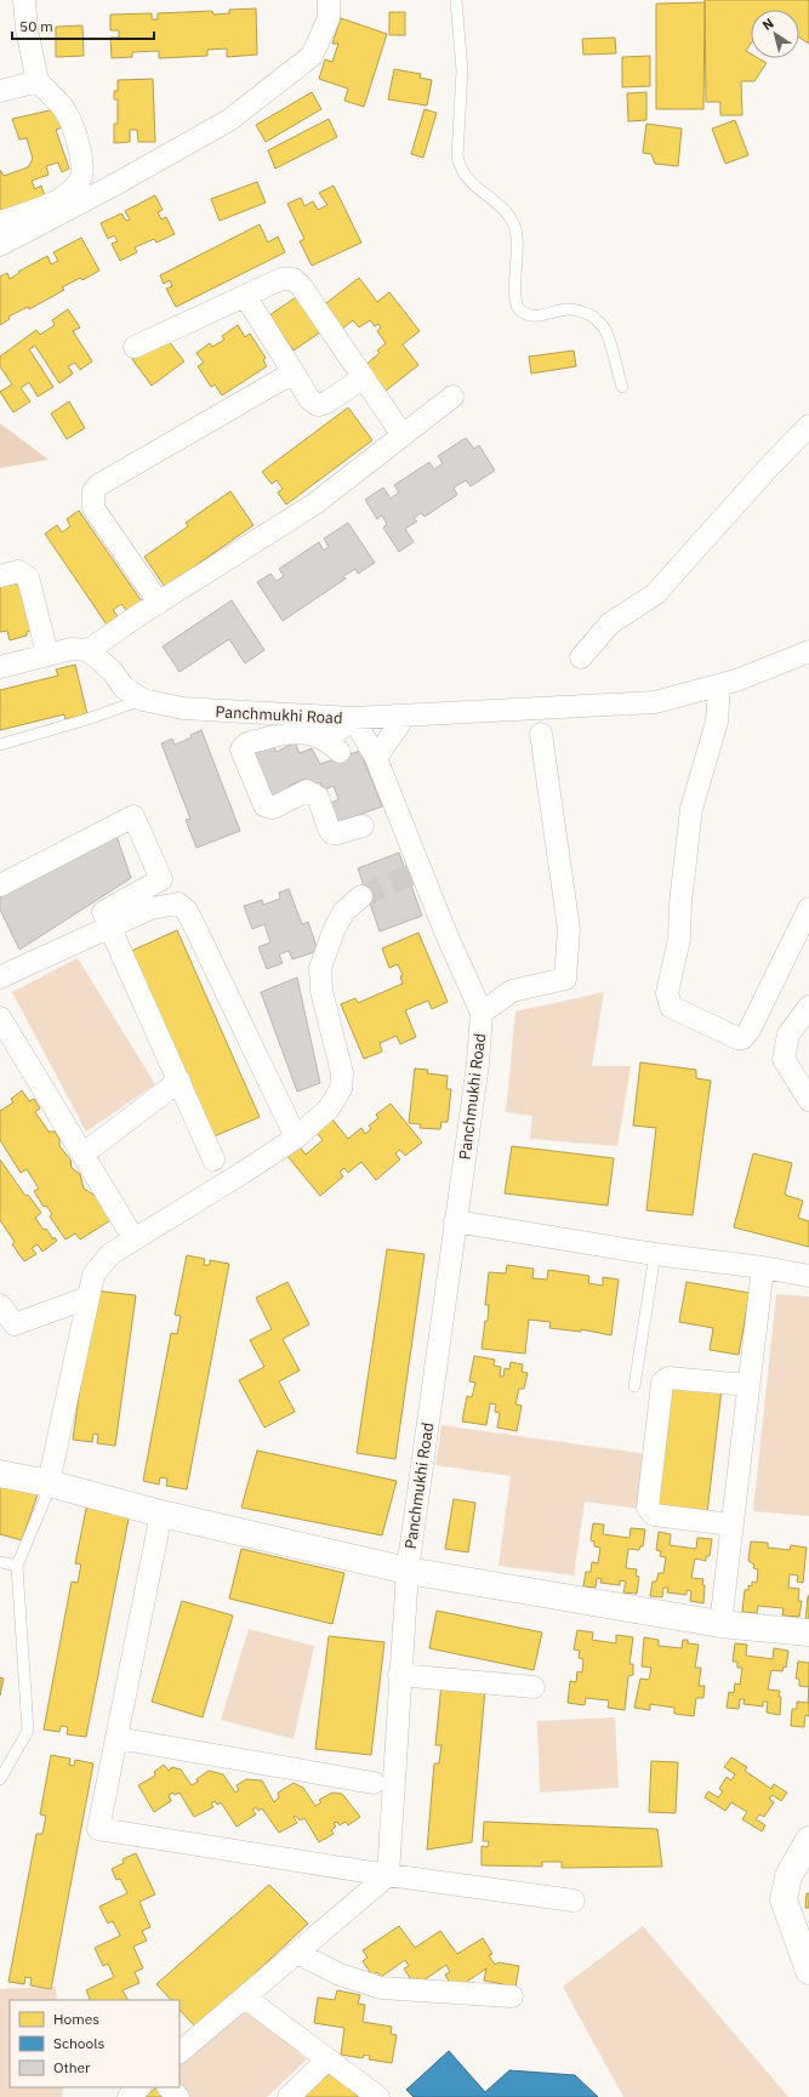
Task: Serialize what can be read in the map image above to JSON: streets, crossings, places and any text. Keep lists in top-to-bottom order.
{
  "streets": {
    "street": ["Panchmukhi Road"]
  },
  "legend": ["Homes", "Schools", "Other"],
  "scale_bar": "50 m",
  "north": "top left"
}
